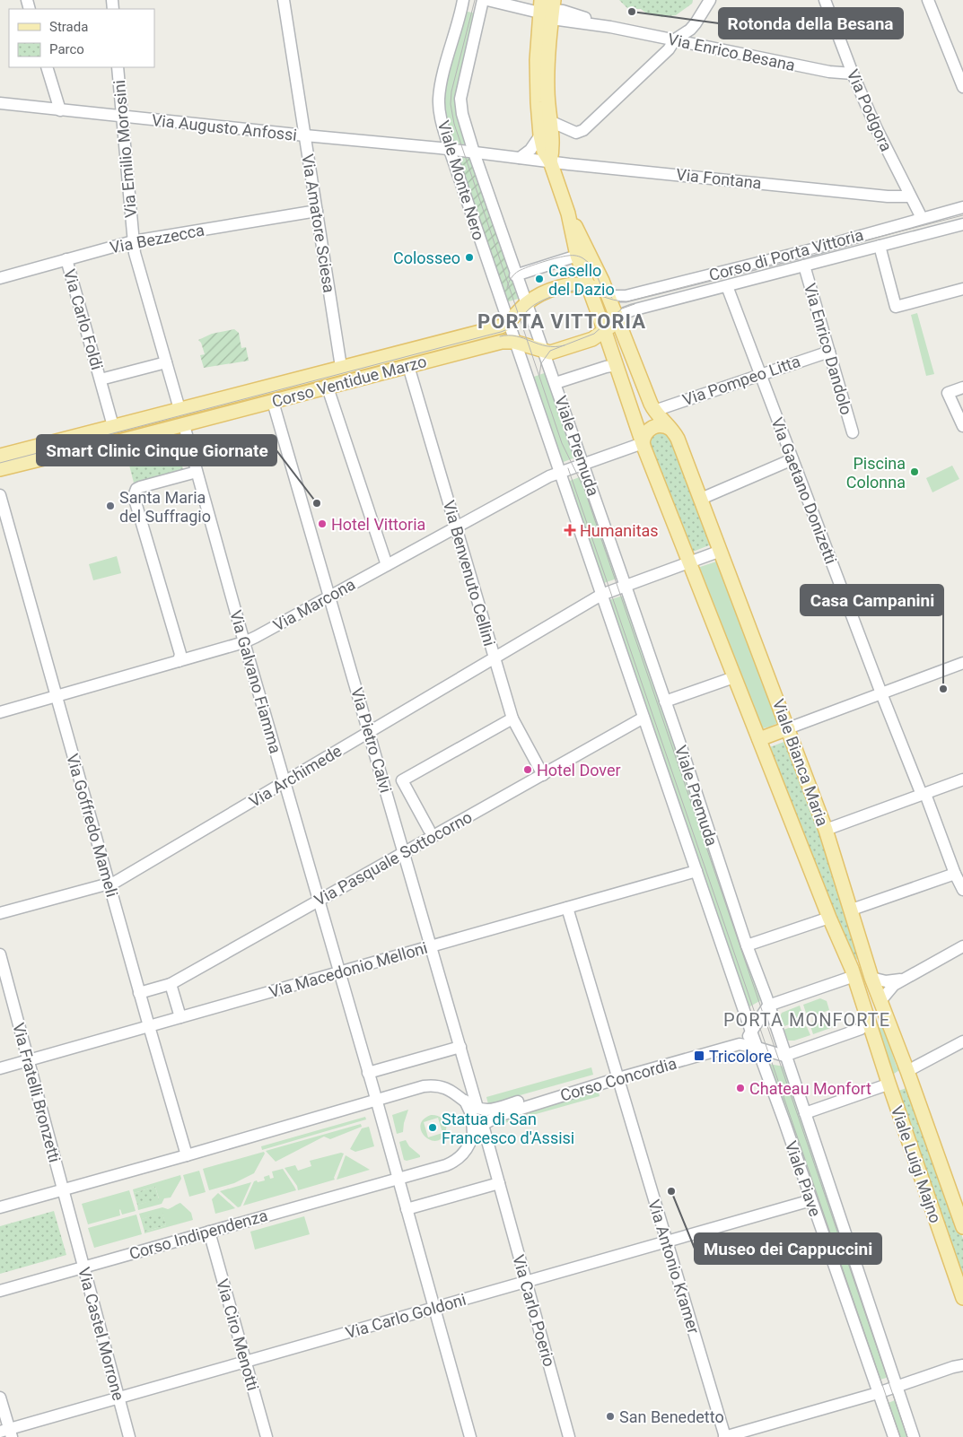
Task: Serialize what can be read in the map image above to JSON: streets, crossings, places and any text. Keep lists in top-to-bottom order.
{
  "streets": {
    "main road": ["Corso Ventidue Marzo", "Viale Bianca Maria", "Viale Luigi Majno"],
    "street": [
      "Via Enrico Besana",
      "Via Podgora",
      "Via Augusto Anfossi",
      "Via Emilio Morosini",
      "Via Fontana",
      "Viale Monte Nero",
      "Via Amatore Sciesa",
      "Via Bezzecca",
      "Corso di Porta Vittoria",
      "Via Carlo Foldi",
      "Via Enrico Dandolo",
      "Via Pompeo Litta",
      "Viale Premuda",
      "Via Gaetano Donizetti",
      "Via Benvenuto Cellini",
      "Via Marcona",
      "Via Galvano Fiamma",
      "Via Pietro Calvi",
      "Via Archimede",
      "Via Goffredo Mameli",
      "Via Pasquale Sottocorno",
      "Via Macedonio Melloni",
      "Corso Concordia",
      "Via Fratelli Bronzetti",
      "Viale Piave",
      "Corso Indipendenza",
      "Via Antonio Kramer",
      "Via Carlo Poerio",
      "Via Carlo Goldoni",
      "Via Castel Morrone",
      "Via Ciro Menotti"
    ]
  },
  "crossings": [
    ["Via Enrico Besana", "Via Podgora"],
    ["Via Podgora", "Via Fontana"],
    ["Via Podgora", "Corso di Porta Vittoria"],
    ["Via Augusto Anfossi", "Via Emilio Morosini"],
    ["Via Augusto Anfossi", "Via Fontana"],
    ["Via Augusto Anfossi", "Viale Monte Nero"],
    ["Via Augusto Anfossi", "Via Amatore Sciesa"],
    ["Via Emilio Morosini", "Via Bezzecca"],
    ["Via Emilio Morosini", "Corso Ventidue Marzo"],
    ["Viale Monte Nero", "Corso Ventidue Marzo"],
    ["Viale Monte Nero", "Viale Premuda"],
    ["Viale Monte Nero", "Viale Bianca Maria"],
    ["Via Amatore Sciesa", "Via Bezzecca"],
    ["Via Amatore Sciesa", "Corso Ventidue Marzo"],
    ["Via Bezzecca", "Via Carlo Foldi"],
    ["Corso di Porta Vittoria", "Via Enrico Dandolo"],
    ["Corso di Porta Vittoria", "Via Gaetano Donizetti"],
    ["Corso di Porta Vittoria", "Viale Bianca Maria"],
    ["Via Carlo Foldi", "Corso Ventidue Marzo"],
    ["Via Enrico Dandolo", "Via Pompeo Litta"],
    ["Via Pompeo Litta", "Via Gaetano Donizetti"],
    ["Via Pompeo Litta", "Viale Bianca Maria"],
    ["Corso Ventidue Marzo", "Viale Premuda"],
    ["Corso Ventidue Marzo", "Via Benvenuto Cellini"],
    ["Corso Ventidue Marzo", "Via Galvano Fiamma"],
    ["Corso Ventidue Marzo", "Via Pietro Calvi"],
    ["Viale Premuda", "Via Marcona"],
    ["Viale Premuda", "Viale Bianca Maria"],
    ["Viale Premuda", "Via Archimede"],
    ["Viale Premuda", "Via Pasquale Sottocorno"],
    ["Viale Premuda", "Via Macedonio Melloni"],
    ["Viale Premuda", "Corso Concordia"],
    ["Viale Premuda", "Viale Piave"],
    ["Via Benvenuto Cellini", "Via Marcona"],
    ["Via Benvenuto Cellini", "Via Archimede"],
    ["Via Benvenuto Cellini", "Via Pasquale Sottocorno"],
    ["Via Marcona", "Via Galvano Fiamma"],
    ["Via Marcona", "Via Pietro Calvi"],
    ["Via Marcona", "Viale Bianca Maria"],
    ["Via Marcona", "Via Goffredo Mameli"],
    ["Via Galvano Fiamma", "Via Archimede"],
    ["Via Galvano Fiamma", "Via Pasquale Sottocorno"],
    ["Via Galvano Fiamma", "Via Macedonio Melloni"],
    ["Via Galvano Fiamma", "Corso Concordia"],
    ["Via Galvano Fiamma", "Corso Indipendenza"],
    ["Via Pietro Calvi", "Via Archimede"],
    ["Via Pietro Calvi", "Via Pasquale Sottocorno"],
    ["Via Pietro Calvi", "Via Macedonio Melloni"],
    ["Via Pietro Calvi", "Corso Concordia"],
    ["Viale Bianca Maria", "Viale Luigi Majno"],
    ["Via Archimede", "Via Goffredo Mameli"],
    ["Via Goffredo Mameli", "Via Pasquale Sottocorno"],
    ["Via Goffredo Mameli", "Via Macedonio Melloni"],
    ["Via Macedonio Melloni", "Via Fratelli Bronzetti"],
    ["Via Macedonio Melloni", "Via Antonio Kramer"],
    ["Corso Concordia", "Viale Piave"],
    ["Corso Concordia", "Corso Indipendenza"],
    ["Corso Concordia", "Via Antonio Kramer"],
    ["Corso Concordia", "Via Carlo Poerio"],
    ["Via Fratelli Bronzetti", "Via Castel Morrone"],
    ["Viale Piave", "Via Carlo Goldoni"],
    ["Corso Indipendenza", "Via Castel Morrone"],
    ["Corso Indipendenza", "Via Ciro Menotti"],
    ["Via Antonio Kramer", "Via Carlo Goldoni"],
    ["Via Carlo Poerio", "Via Carlo Goldoni"],
    ["Via Carlo Goldoni", "Via Castel Morrone"],
    ["Via Carlo Goldoni", "Via Ciro Menotti"]
  ],
  "districts": ["PORTA VITTORIA", "PORTA MONFORTE"],
  "places": {
    "other": [
      "Rotonda della Besana",
      "Colosseo",
      "Casello del Dazio",
      "Piscina Colonna",
      "Smart Clinic Cinque Giornate",
      "Santa Maria del Suffragio",
      "Hotel Vittoria",
      "Casa Campanini",
      "Hotel Dover",
      "Chateau Monfort",
      "Statua di San Francesco d'Assisi",
      "Museo dei Cappuccini",
      "San Benedetto"
    ],
    "health": ["Humanitas"],
    "transit": ["Tricolore"]
  },
  "legend": ["Strada", "Parco"]
}
